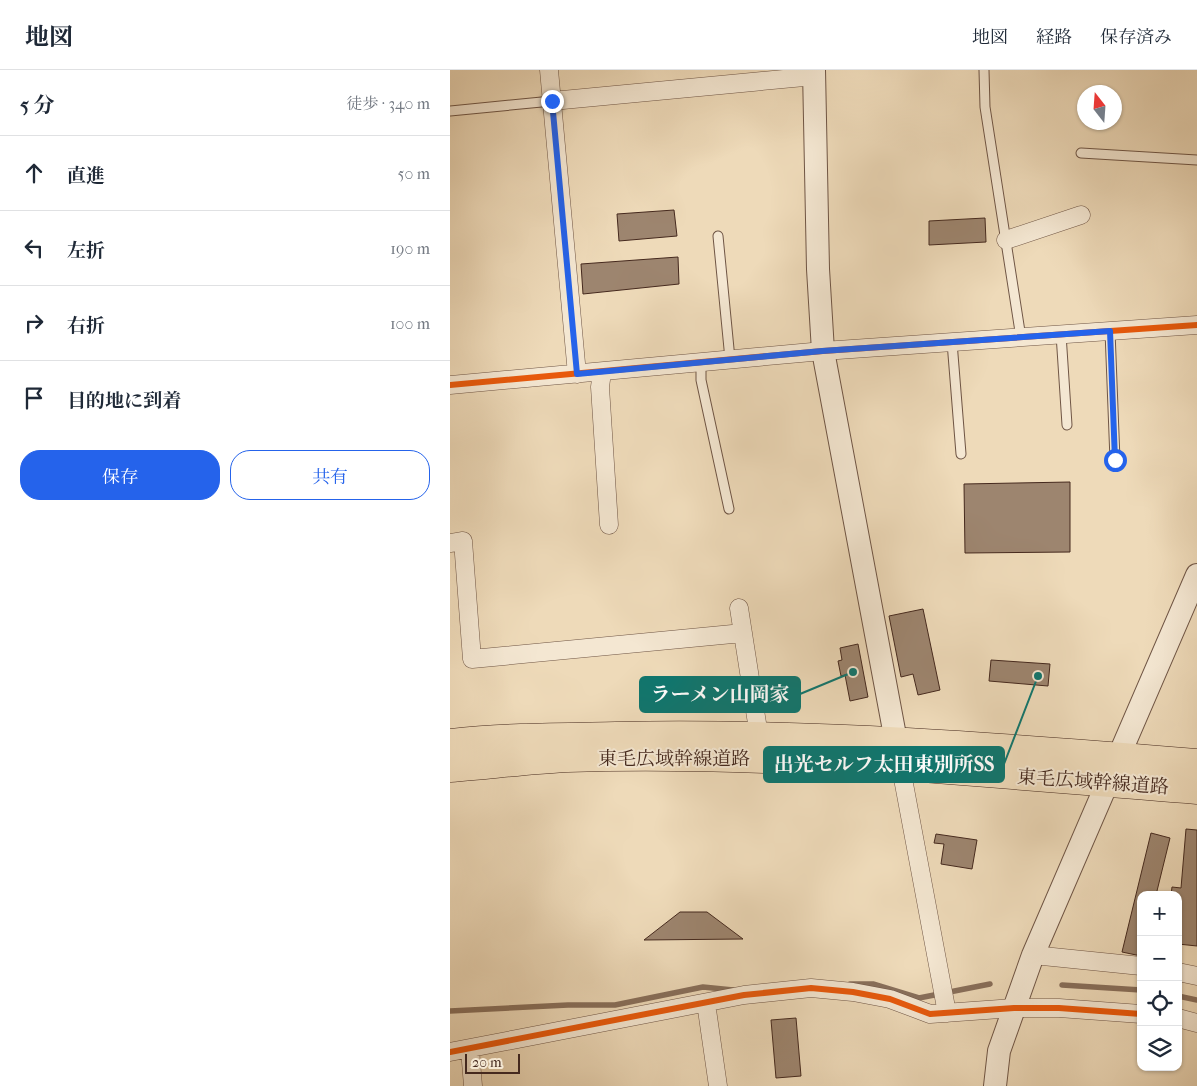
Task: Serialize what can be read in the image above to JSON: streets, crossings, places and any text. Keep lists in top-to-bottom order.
{
  "streets": {
    "highway": ["東毛広域幹線道路"]
  },
  "places": ["ラーメン山岡家", "出光セルフ太田東別所SS"],
  "scale_bar": "20 m",
  "north": "top",
  "page": {
    "header": "地図",
    "nav": ["地図", "経路", "保存済み"],
    "heading": ["5 分", "徒歩 · 340 m"],
    "list": [
      ["直進", "50 m"],
      ["左折", "190 m"],
      ["右折", "100 m"],
      "目的地に到着"
    ],
    "buttons": ["保存", "共有"],
    "map_buttons": ["+", "−"],
    "scale": "20 m"
  }
}
